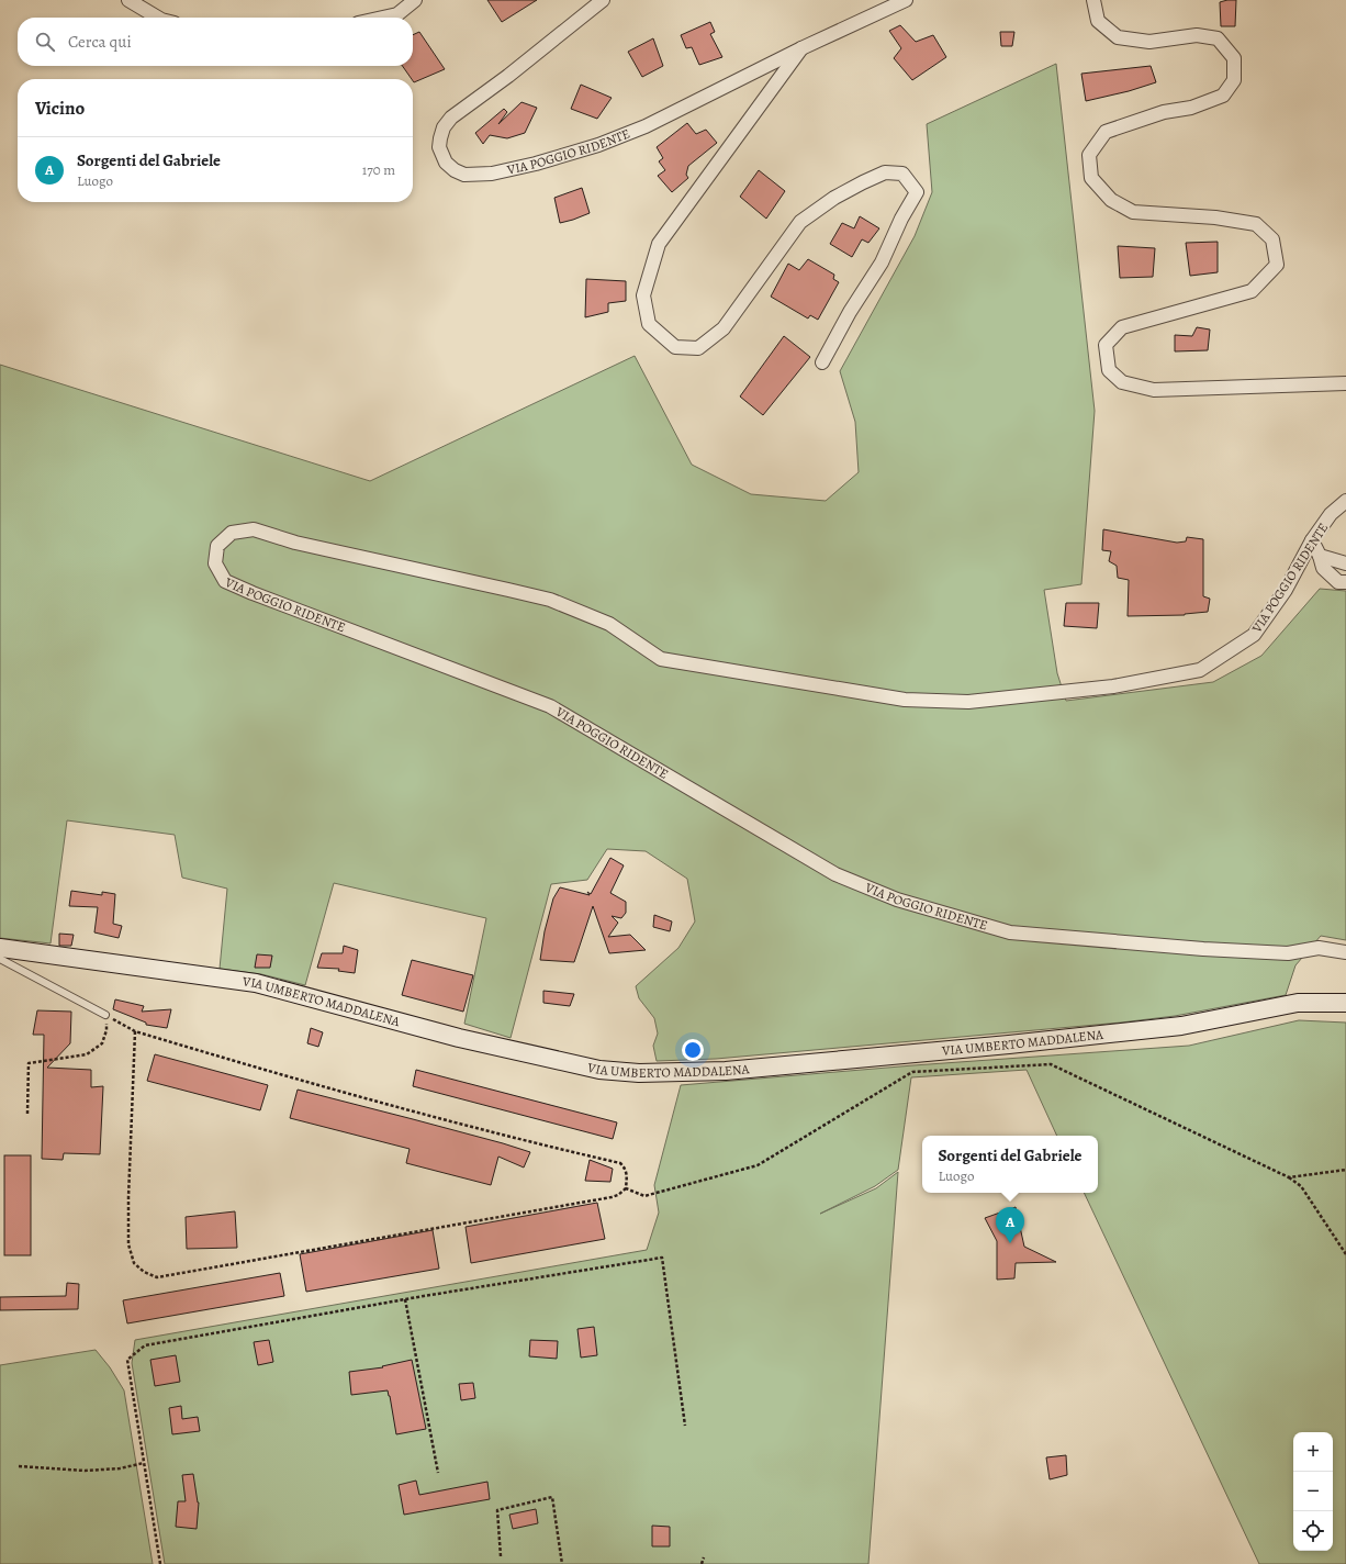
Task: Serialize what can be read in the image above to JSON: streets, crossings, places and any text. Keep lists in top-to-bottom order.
{
  "streets": {
    "street": ["VIA POGGIO RIDENTE", "VIA UMBERTO MADDALENA"]
  },
  "page": {
    "search": "Cerca qui",
    "heading": "Vicino",
    "list": [
      {
        "mark": "A",
        "name": "Sorgenti del Gabriele",
        "note": "Luogo",
        "value": "170 m"
      }
    ],
    "popup": ["Sorgenti del Gabriele", "Luogo"],
    "pins": "A",
    "map_buttons": ["+", "−"]
  }
}
